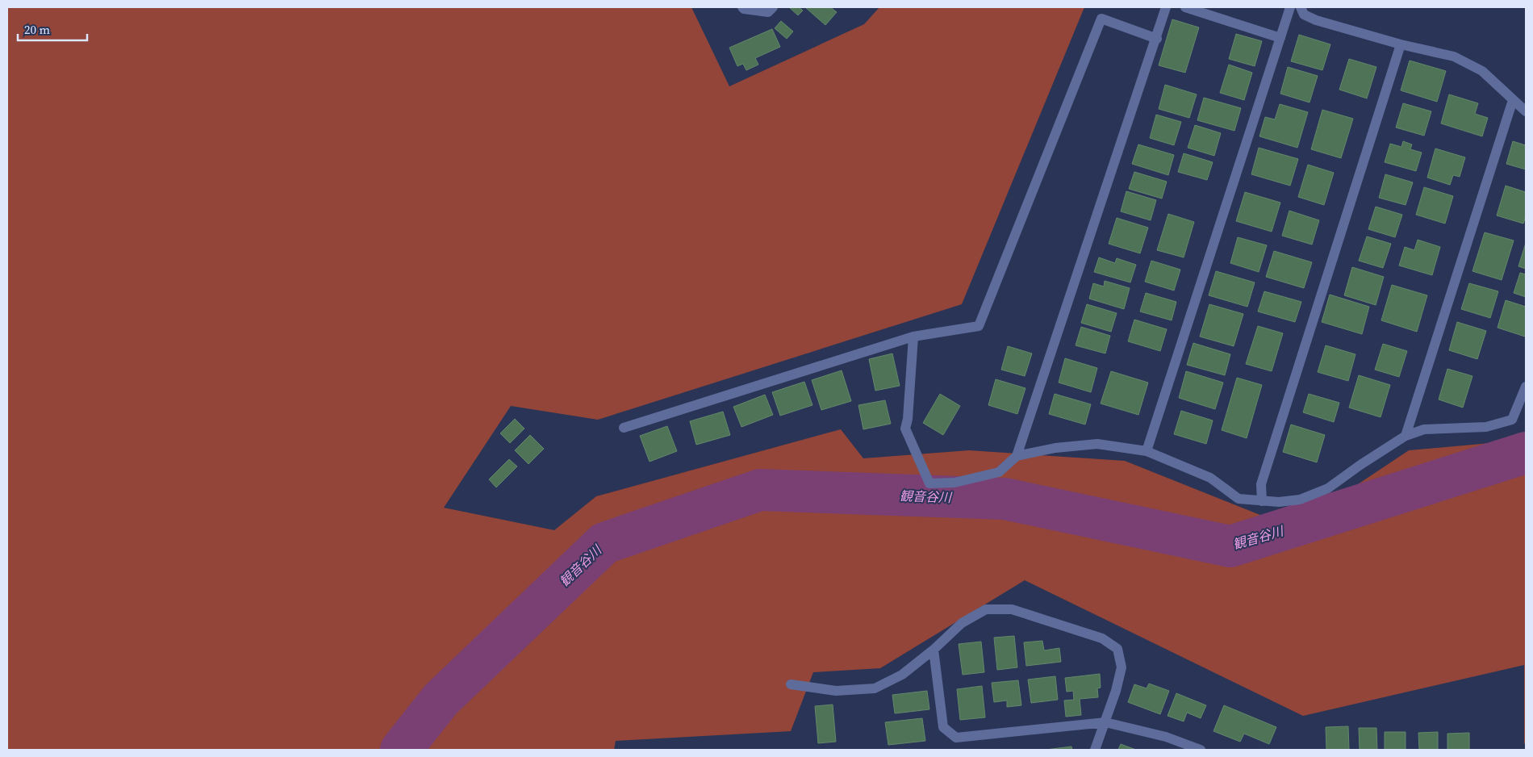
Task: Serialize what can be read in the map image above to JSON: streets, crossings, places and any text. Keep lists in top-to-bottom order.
{
  "water": ["観音谷川"],
  "scale_bar": "20 m"
}
